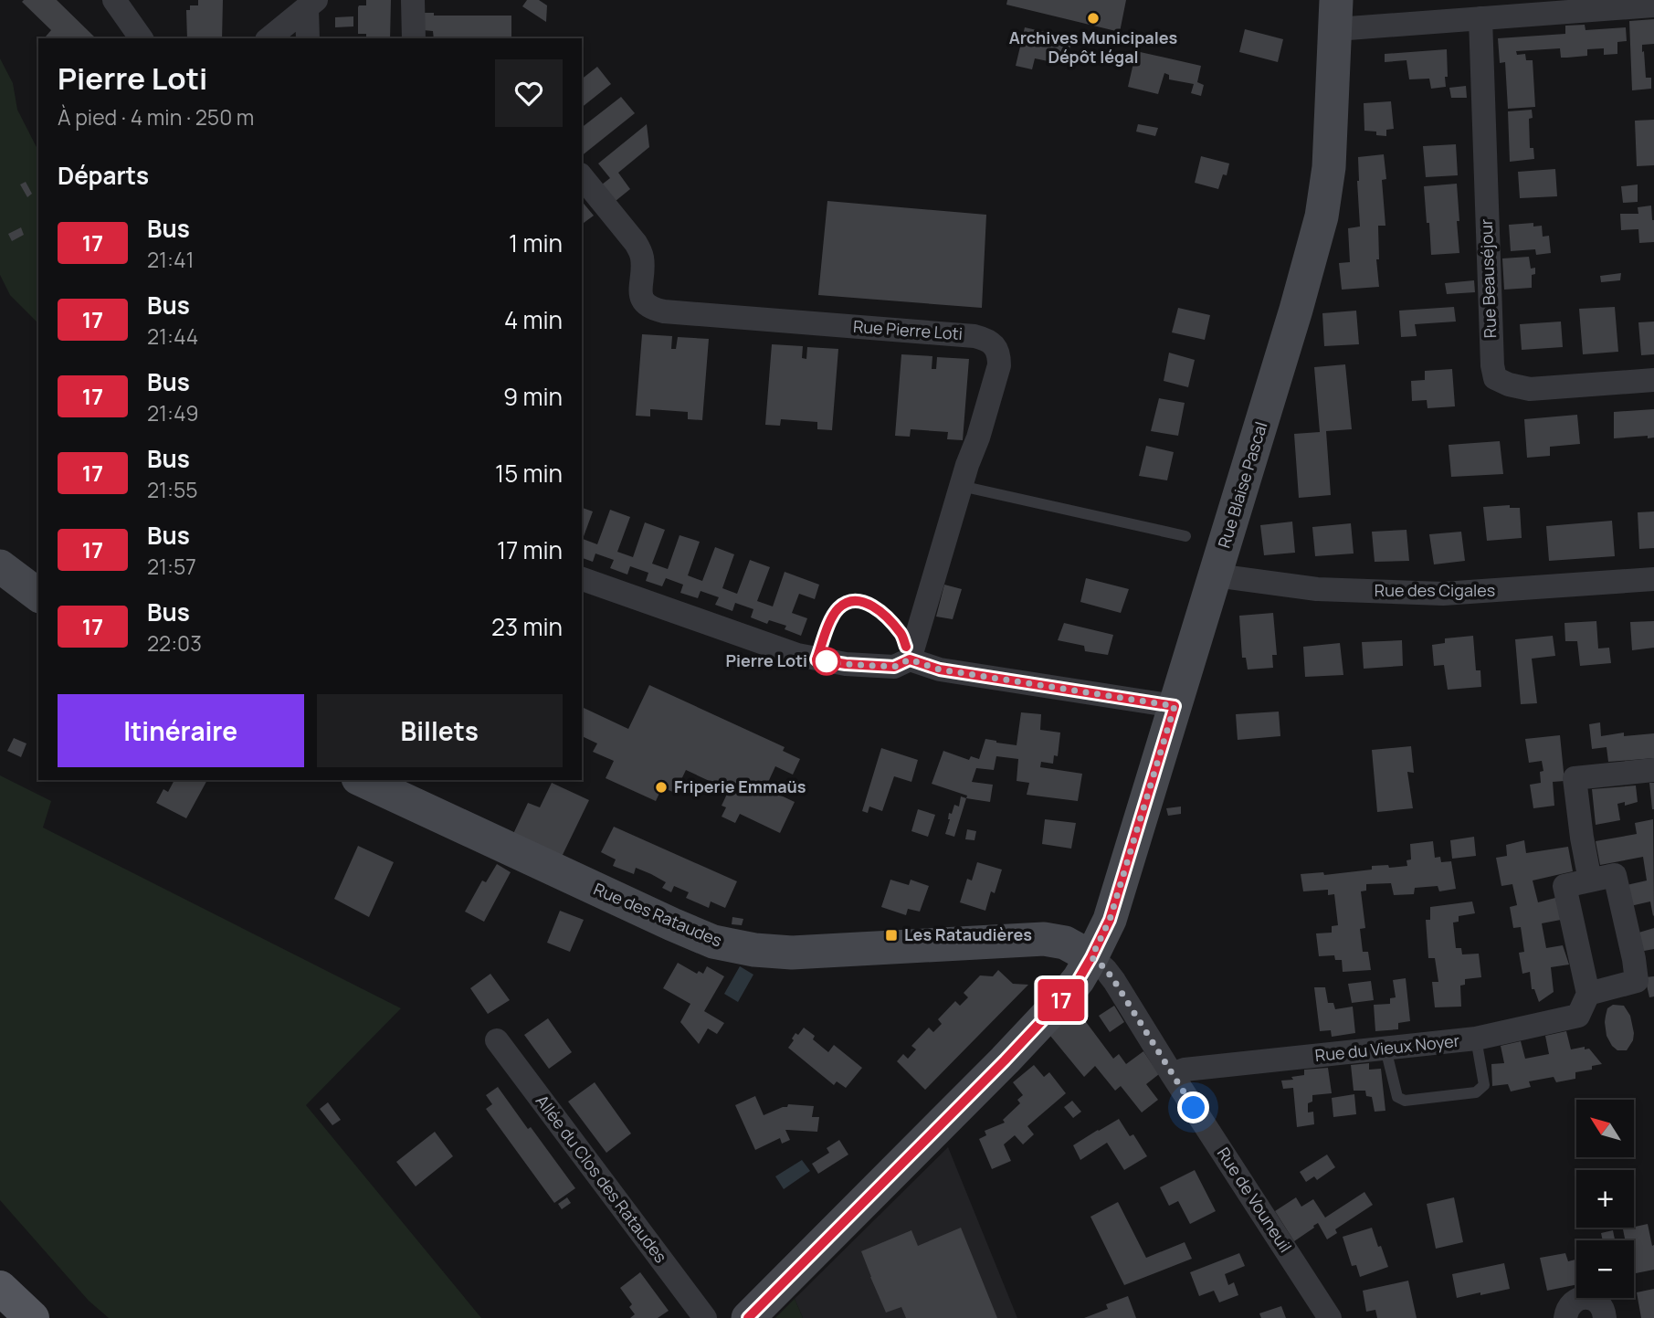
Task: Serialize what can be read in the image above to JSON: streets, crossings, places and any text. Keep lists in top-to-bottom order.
{
  "streets": {
    "street": [
      "Rue Beauséjour",
      "Rue Pierre Loti",
      "Rue Blaise Pascal",
      "Rue des Cigales",
      "Rue des Rataudes",
      "Rue du Vieux Noyer",
      "Allée du Clos des Rataudes",
      "Rue de Vouneuil"
    ]
  },
  "crossings": [
    ["Rue Blaise Pascal", "Rue des Cigales"],
    ["Rue Blaise Pascal", "Rue des Rataudes"],
    ["Rue Blaise Pascal", "Rue de Vouneuil"],
    ["Rue des Rataudes", "Rue de Vouneuil"],
    ["Rue du Vieux Noyer", "Rue de Vouneuil"]
  ],
  "places": {
    "other": ["Archives Municipales Dépôt légal", "Pierre Loti", "Friperie Emmaüs"],
    "transit": ["Les Rataudières"]
  },
  "lines": ["bus line 17"],
  "north": "top left",
  "page": {
    "on_map": "17",
    "heading": [
      ["Pierre Loti", "À pied · 4 min · 250 m"],
      "Départs"
    ],
    "list": [
      {
        "mark": "17",
        "name": "Bus",
        "note": "21:41",
        "value": "1 min"
      },
      {
        "mark": "17",
        "name": "Bus",
        "note": "21:44",
        "value": "4 min"
      },
      {
        "mark": "17",
        "name": "Bus",
        "note": "21:49",
        "value": "9 min"
      },
      {
        "mark": "17",
        "name": "Bus",
        "note": "21:55",
        "value": "15 min"
      },
      {
        "mark": "17",
        "name": "Bus",
        "note": "21:57",
        "value": "17 min"
      },
      {
        "mark": "17",
        "name": "Bus",
        "note": "22:03",
        "value": "23 min"
      }
    ],
    "buttons": ["Itinéraire", "Billets"],
    "map_buttons": ["+", "−"]
  }
}
